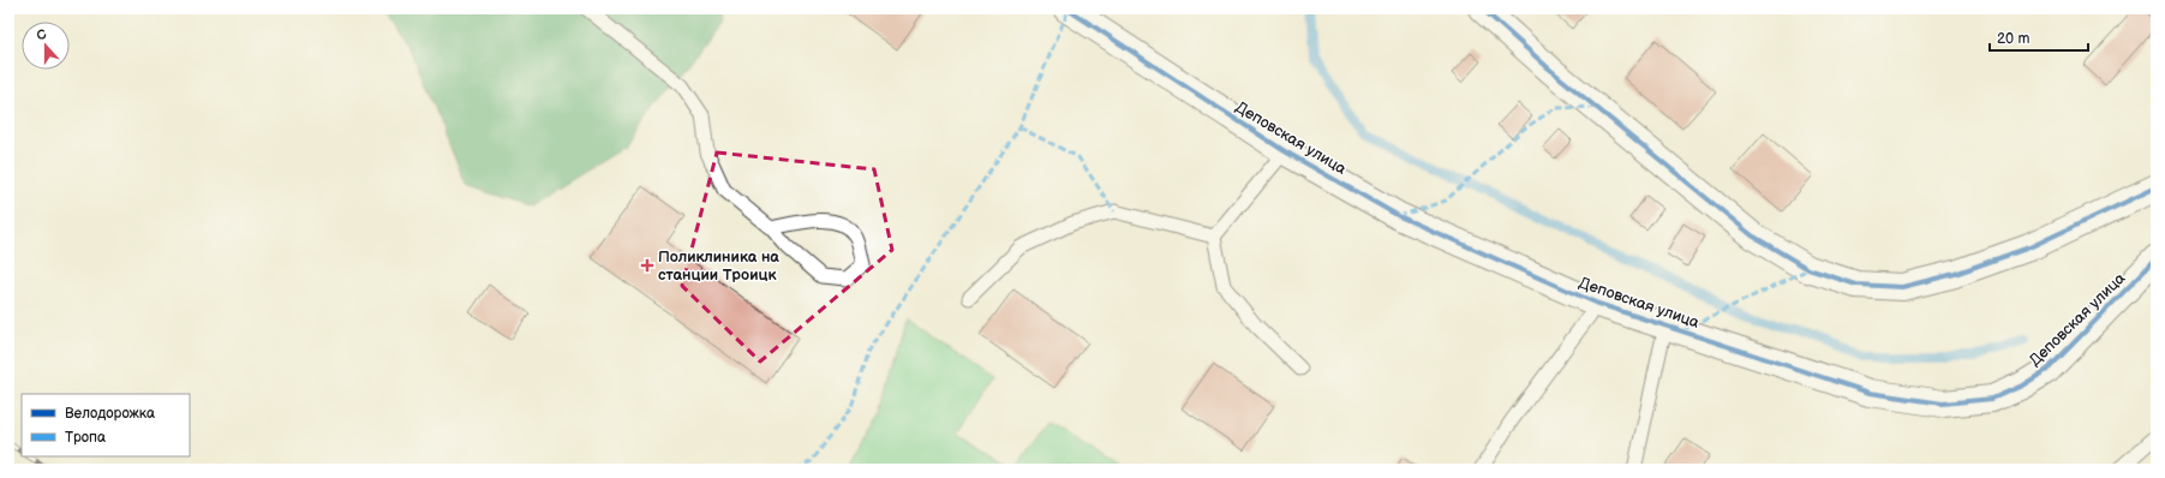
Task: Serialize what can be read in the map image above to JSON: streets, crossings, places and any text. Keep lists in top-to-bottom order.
{
  "streets": {
    "street": ["Деповская улица"]
  },
  "places": {
    "health": ["Поликлиника на станции Троицк"]
  },
  "legend": ["Велодорожка", "Тропа"],
  "scale_bar": "20 m",
  "north": "top"
}
